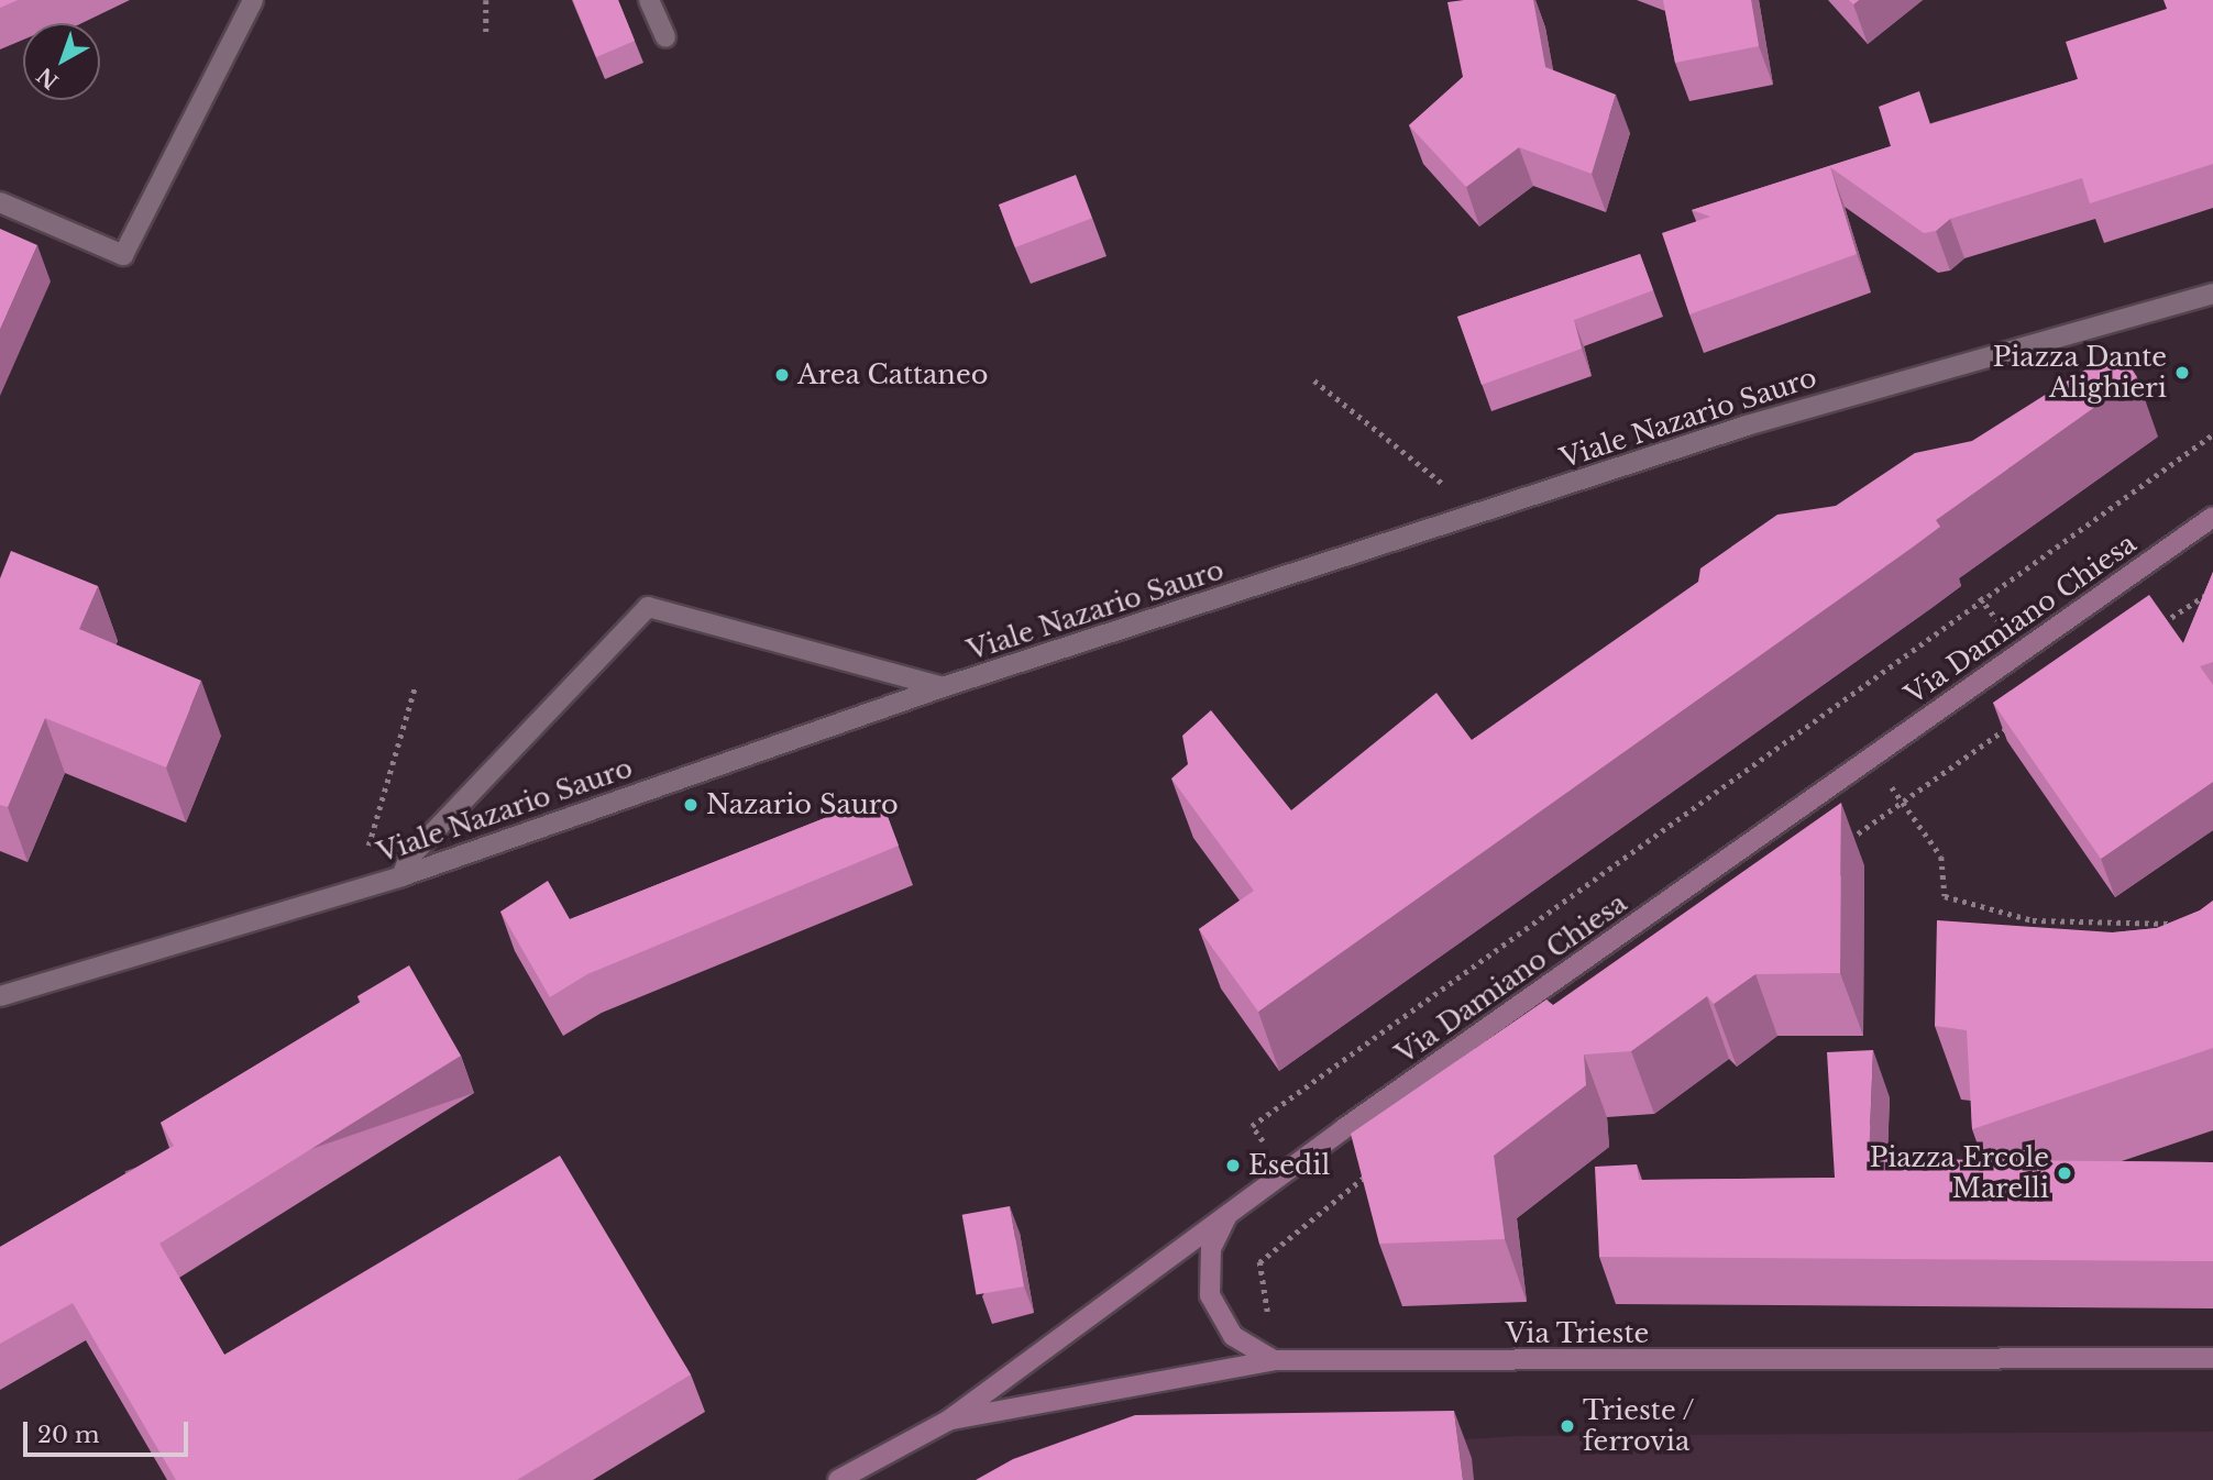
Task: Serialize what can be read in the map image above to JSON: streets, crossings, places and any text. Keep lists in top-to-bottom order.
{
  "streets": {
    "main road": ["Via Damiano Chiesa", "Via Trieste"],
    "street": ["Viale Nazario Sauro"]
  },
  "crossings": [
    ["Via Damiano Chiesa", "Via Trieste"]
  ],
  "places": [
    "Piazza Dante Alighieri",
    "Area Cattaneo",
    "Nazario Sauro",
    "Esedil",
    "Piazza Ercole Marelli",
    "Trieste / ferrovia"
  ],
  "scale_bar": "20 m",
  "north": "bottom left"
}
